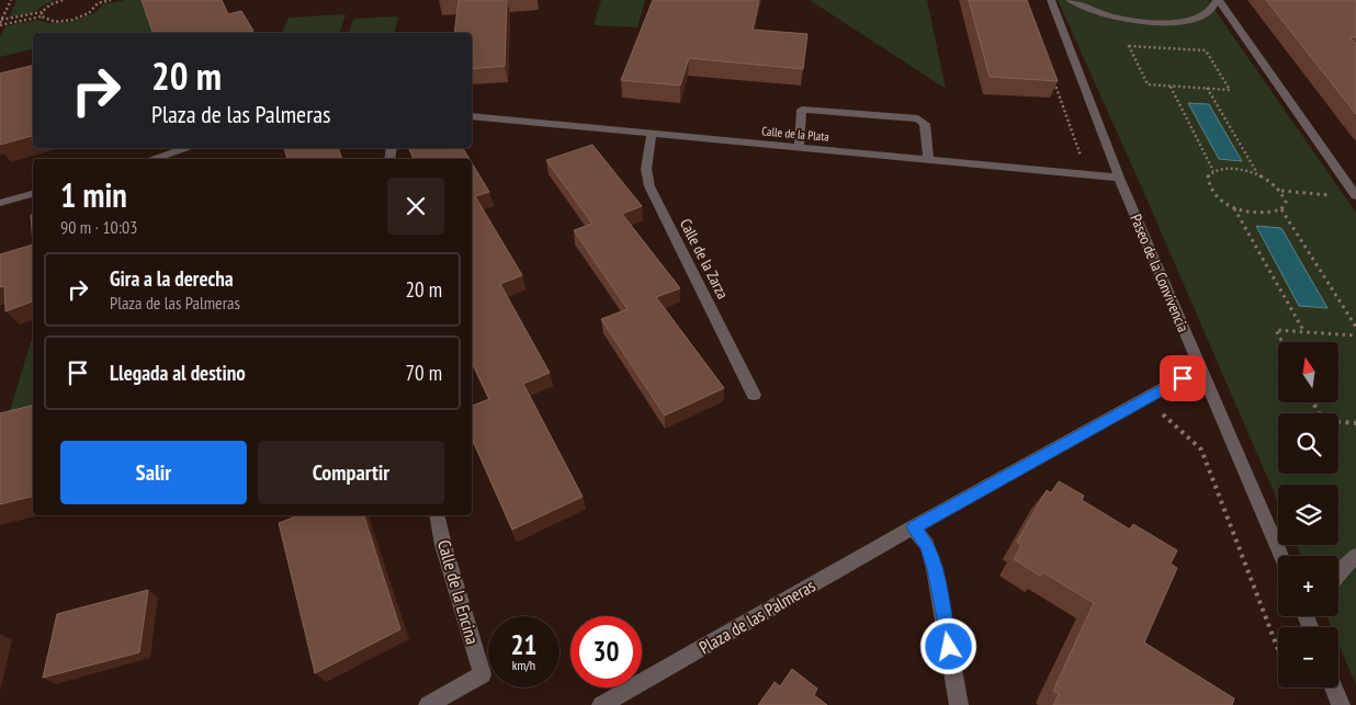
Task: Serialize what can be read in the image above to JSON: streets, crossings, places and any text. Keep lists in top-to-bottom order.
{
  "streets": {
    "street": [
      "Calle de la Plata",
      "Calle de la Zarza",
      "Paseo de la Convivencia",
      "Calle de la Encina",
      "Plaza de las Palmeras"
    ]
  },
  "crossings": [
    ["Calle de la Plata", "Calle de la Zarza"],
    ["Calle de la Plata", "Paseo de la Convivencia"],
    ["Paseo de la Convivencia", "Plaza de las Palmeras"]
  ],
  "north": "top",
  "page": {
    "turn": ["20 m", "Plaza de las Palmeras"],
    "heading": ["1 min", "90 m · 10:03"],
    "list": [
      {
        "name": "Gira a la derecha",
        "note": "Plaza de las Palmeras",
        "value": "20 m"
      },
      {
        "name": "Llegada al destino",
        "value": "70 m"
      }
    ],
    "map_buttons": ["+", "−"],
    "buttons": ["Salir", "Compartir"],
    "speed": "21 km/h",
    "limit": "30"
  }
}
